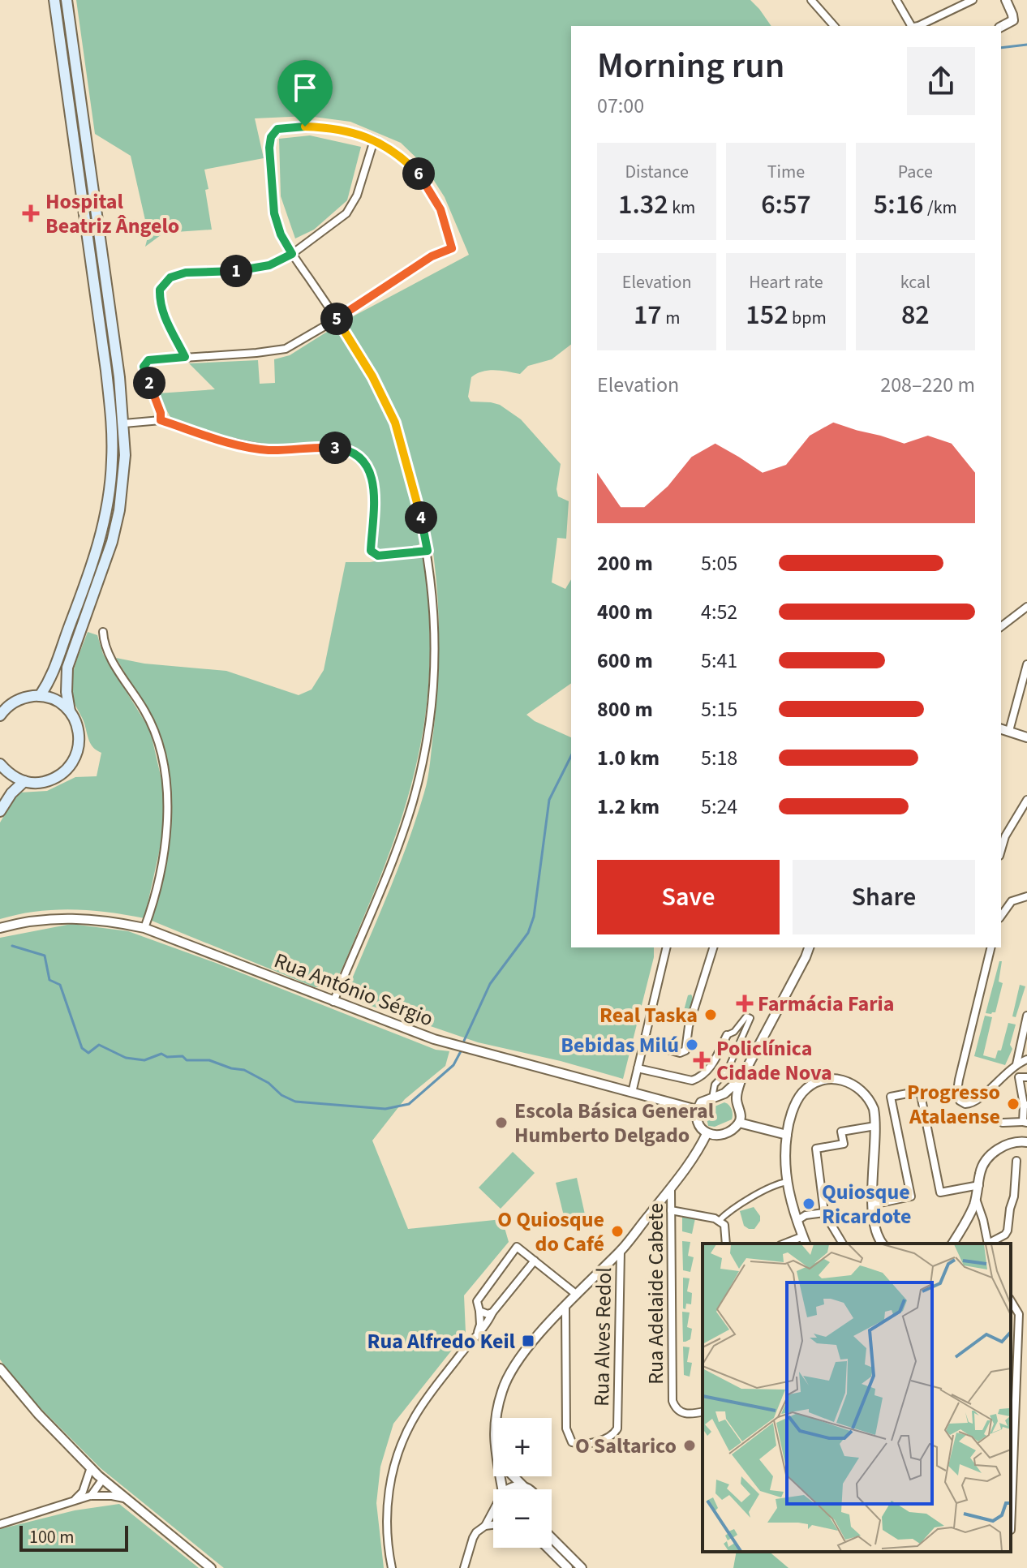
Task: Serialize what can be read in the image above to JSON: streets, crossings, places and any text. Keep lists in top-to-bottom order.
{
  "streets": {
    "street": ["Rua António Sérgio", "Rua Adelaide Cabete", "Rua Alves Redol"]
  },
  "places": {
    "health": ["Hospital Beatriz Ângelo", "Farmácia Faria", "Policlínica Cidade Nova"],
    "other": [
      "Real Taska",
      "Bebidas Milú",
      "Progresso Atalaense",
      "Escola Básica General Humberto Delgado",
      "Quiosque Ricardote",
      "O Quiosque do Café",
      "O Saltarico"
    ],
    "transit": ["Rua Alfredo Keil"]
  },
  "scale_bar": "100 m",
  "page": {
    "heading": ["Morning run", "07:00"],
    "stats": [
      ["Distance", "1.32 km"],
      ["Time", "6:57"],
      ["Pace", "5:16 /km"],
      ["Elevation", "17 m"],
      ["Heart rate", "152 bpm"],
      ["kcal", "82"]
    ],
    "pins": [
      "6",
      "1",
      "5",
      "2",
      "3",
      "4"
    ],
    "chart": ["Elevation", "208–220 m"],
    "list": [
      {
        "name": "200 m",
        "note": "5:05"
      },
      {
        "name": "400 m",
        "note": "4:52"
      },
      {
        "name": "600 m",
        "note": "5:41"
      },
      {
        "name": "800 m",
        "note": "5:15"
      },
      {
        "name": "1.0 km",
        "note": "5:18"
      },
      {
        "name": "1.2 km",
        "note": "5:24"
      }
    ],
    "buttons": ["Save", "Share"],
    "map_buttons": ["+", "−"],
    "scale": "100 m"
  }
}
